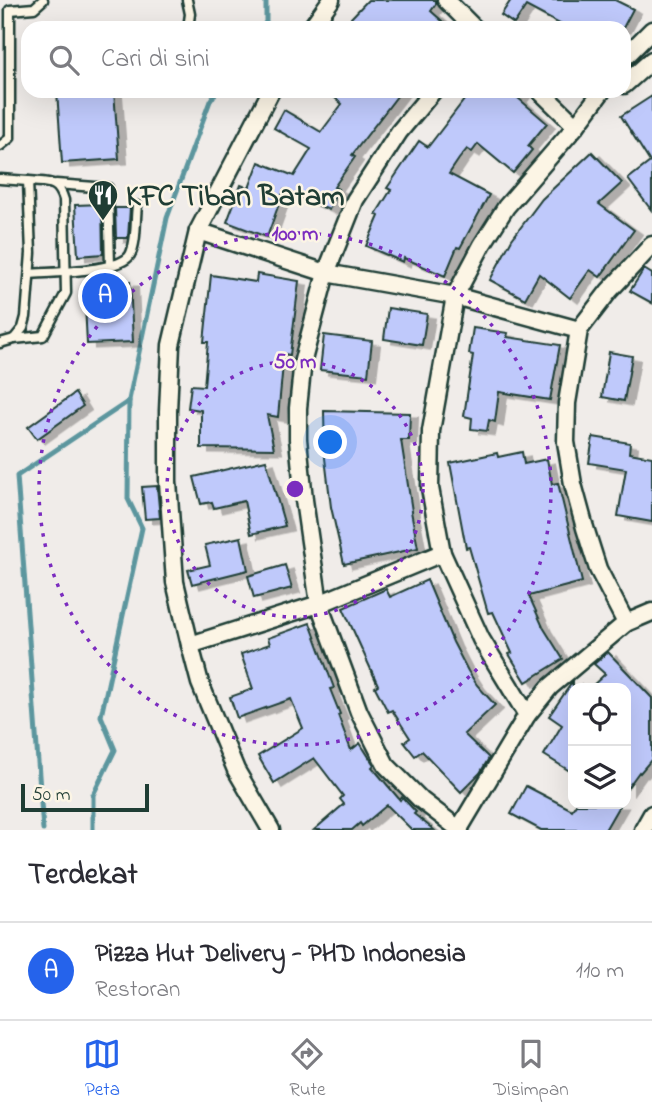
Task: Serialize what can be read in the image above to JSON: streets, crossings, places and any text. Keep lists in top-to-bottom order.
{
  "places": {
    "restaurant": ["KFC Tiban Batam"]
  },
  "scale_bar": "50 m",
  "page": {
    "search": "Cari di sini",
    "pins": "A",
    "scale": "50 m",
    "heading": "Terdekat",
    "list": [
      {
        "mark": "A",
        "name": "Pizza Hut Delivery - PHD Indonesia",
        "note": "Restoran",
        "value": "110 m"
      }
    ],
    "nav": ["Peta", "Rute", "Disimpan"]
  },
  "rings": ["100 m", "50 m"]
}
